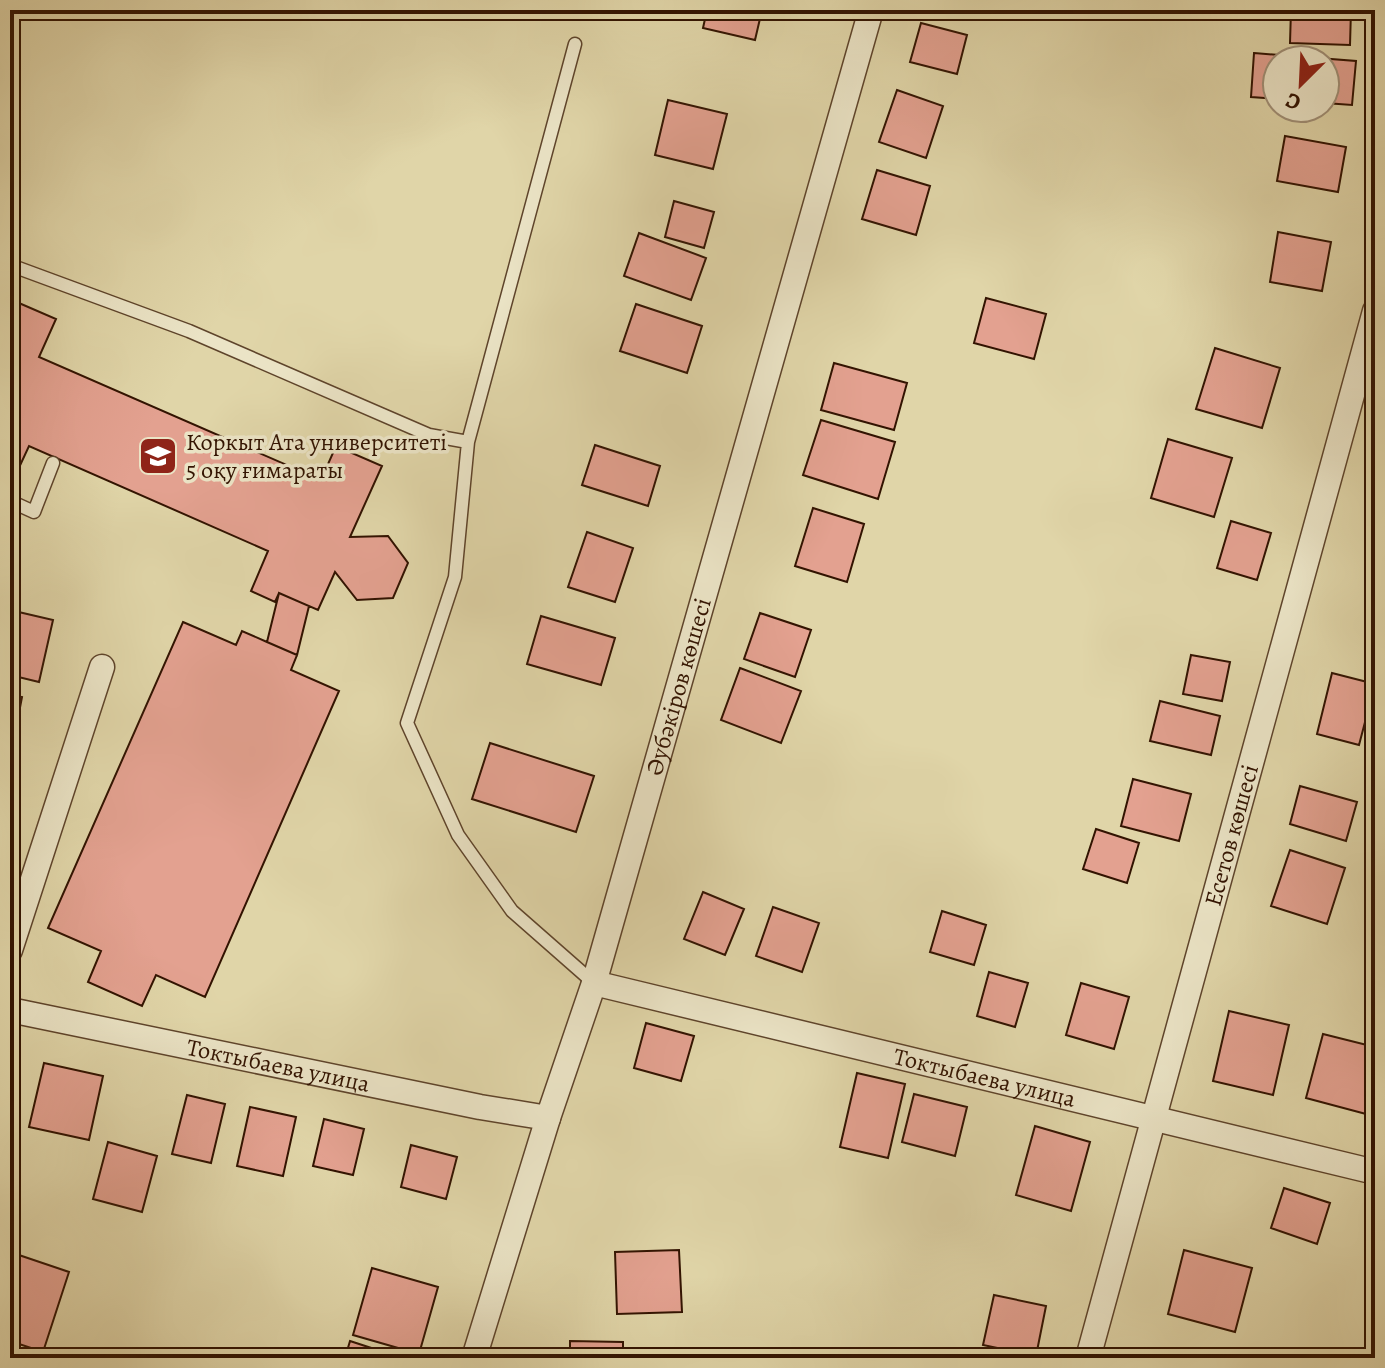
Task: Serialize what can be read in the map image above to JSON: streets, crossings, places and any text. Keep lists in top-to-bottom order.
{
  "streets": {
    "street": ["Әубәкіров көшесі", "Есетов көшесі", "Токтыбаева улица"]
  },
  "crossings": [
    ["Әубәкіров көшесі", "Токтыбаева улица"],
    ["Есетов көшесі", "Токтыбаева улица"]
  ],
  "places": {
    "school or university": ["Коркыт Ата университеті 5 оқу ғимараты"]
  },
  "north": "bottom left"
}
